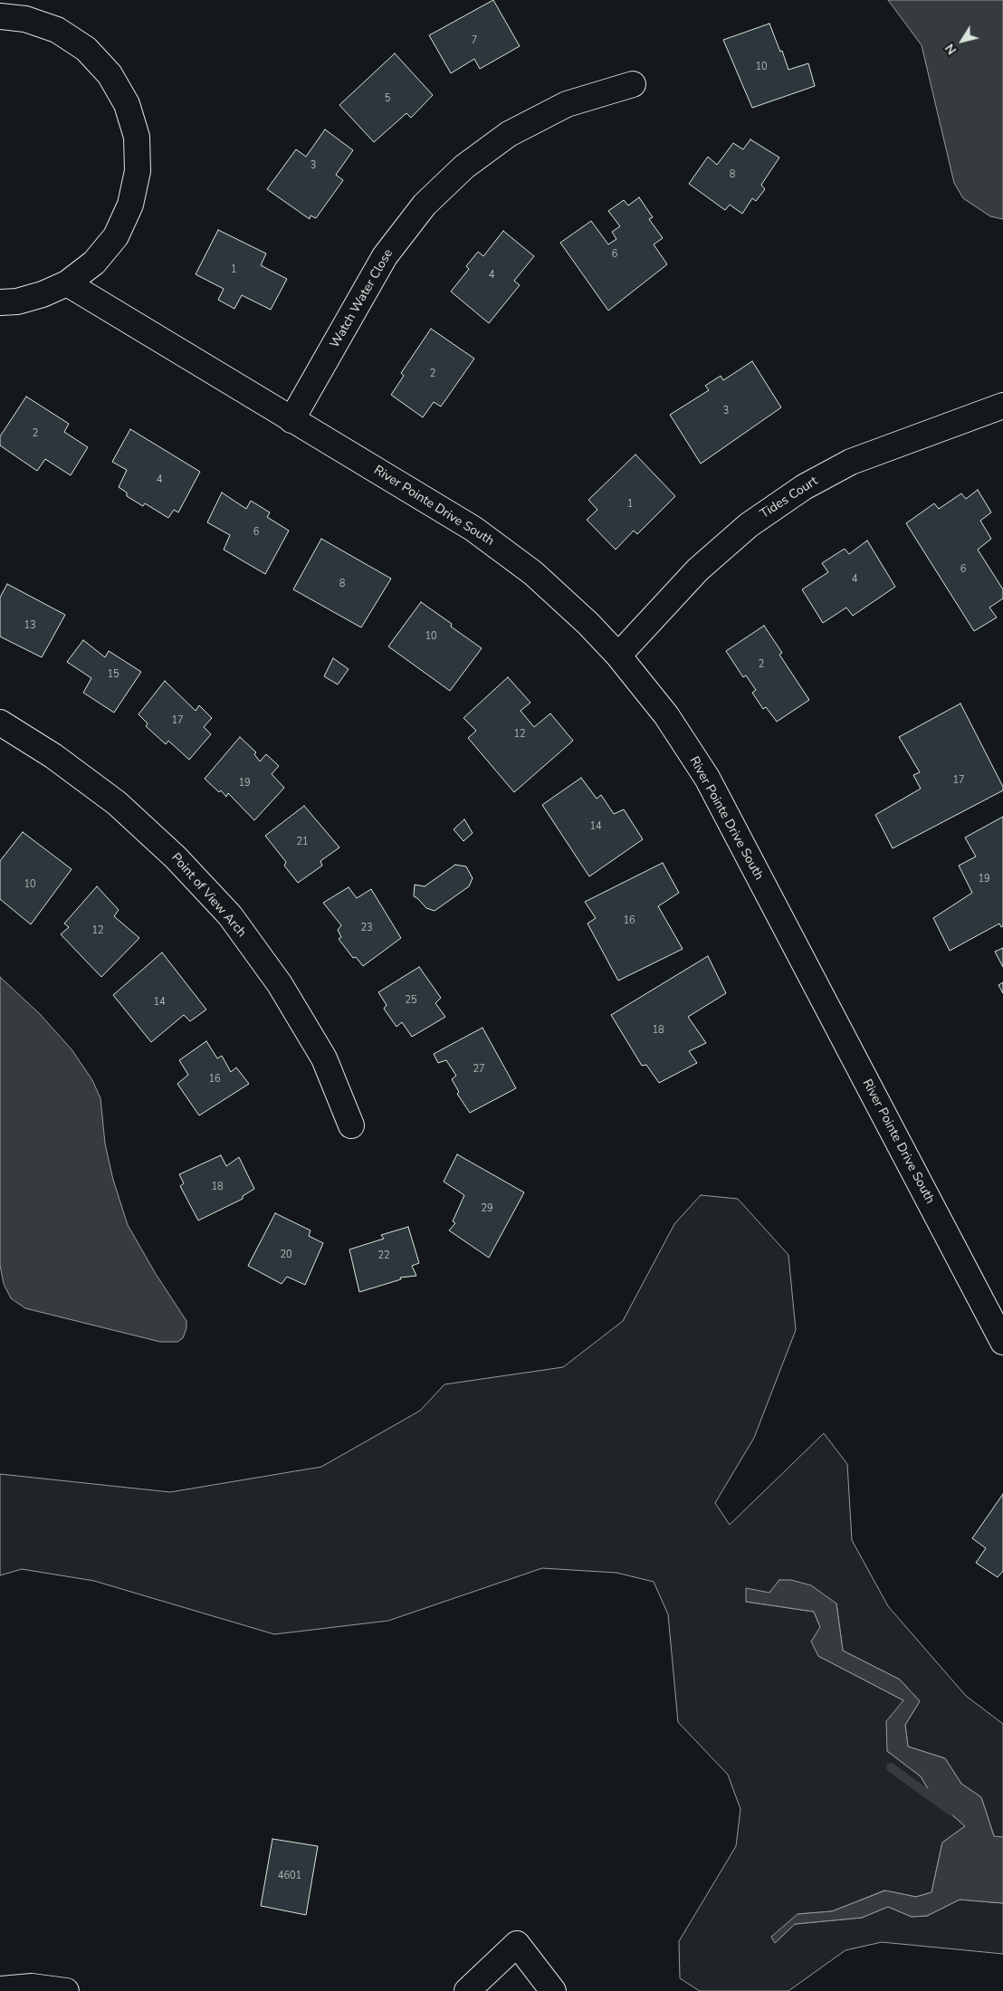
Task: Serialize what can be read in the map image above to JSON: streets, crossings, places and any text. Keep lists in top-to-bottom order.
{
  "streets": {
    "street": [
      "Watch Water Close",
      "Tides Court",
      "River Pointe Drive South",
      "Point of View Arch"
    ]
  },
  "crossings": [
    ["Watch Water Close", "River Pointe Drive South"],
    ["Tides Court", "River Pointe Drive South"]
  ],
  "house_numbers": [
    "7",
    "10",
    "5",
    "3",
    "8",
    "6",
    "1",
    "4",
    "2",
    "3",
    "2",
    "4",
    "1",
    "6",
    "6",
    "4",
    "8",
    "13",
    "10",
    "2",
    "15",
    "17",
    "12",
    "17",
    "19",
    "14",
    "21",
    "19",
    "10",
    "16",
    "23",
    "12",
    "25",
    "14",
    "18",
    "27",
    "16",
    "18",
    "29",
    "20",
    "22",
    "4601"
  ],
  "north": "bottom left"
}
